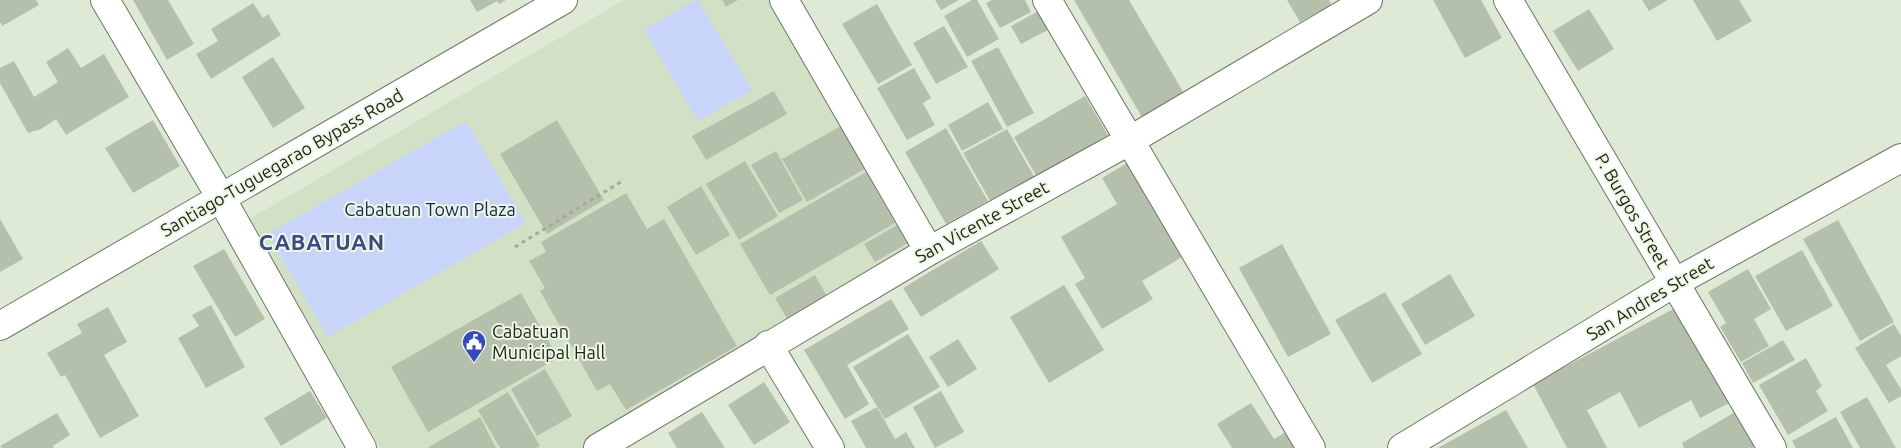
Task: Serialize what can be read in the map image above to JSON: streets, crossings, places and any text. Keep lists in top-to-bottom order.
{
  "streets": {
    "main road": [
      "Santiago-Tuguegarao Bypass Road",
      "P. Burgos Street",
      "San Vicente Street",
      "San Andres Street"
    ]
  },
  "crossings": [
    ["P. Burgos Street", "San Andres Street"]
  ],
  "districts": ["CABATUAN"],
  "parks": ["Cabatuan Town Plaza"],
  "places": {
    "public building": ["Cabatuan Municipal Hall"]
  }
}
